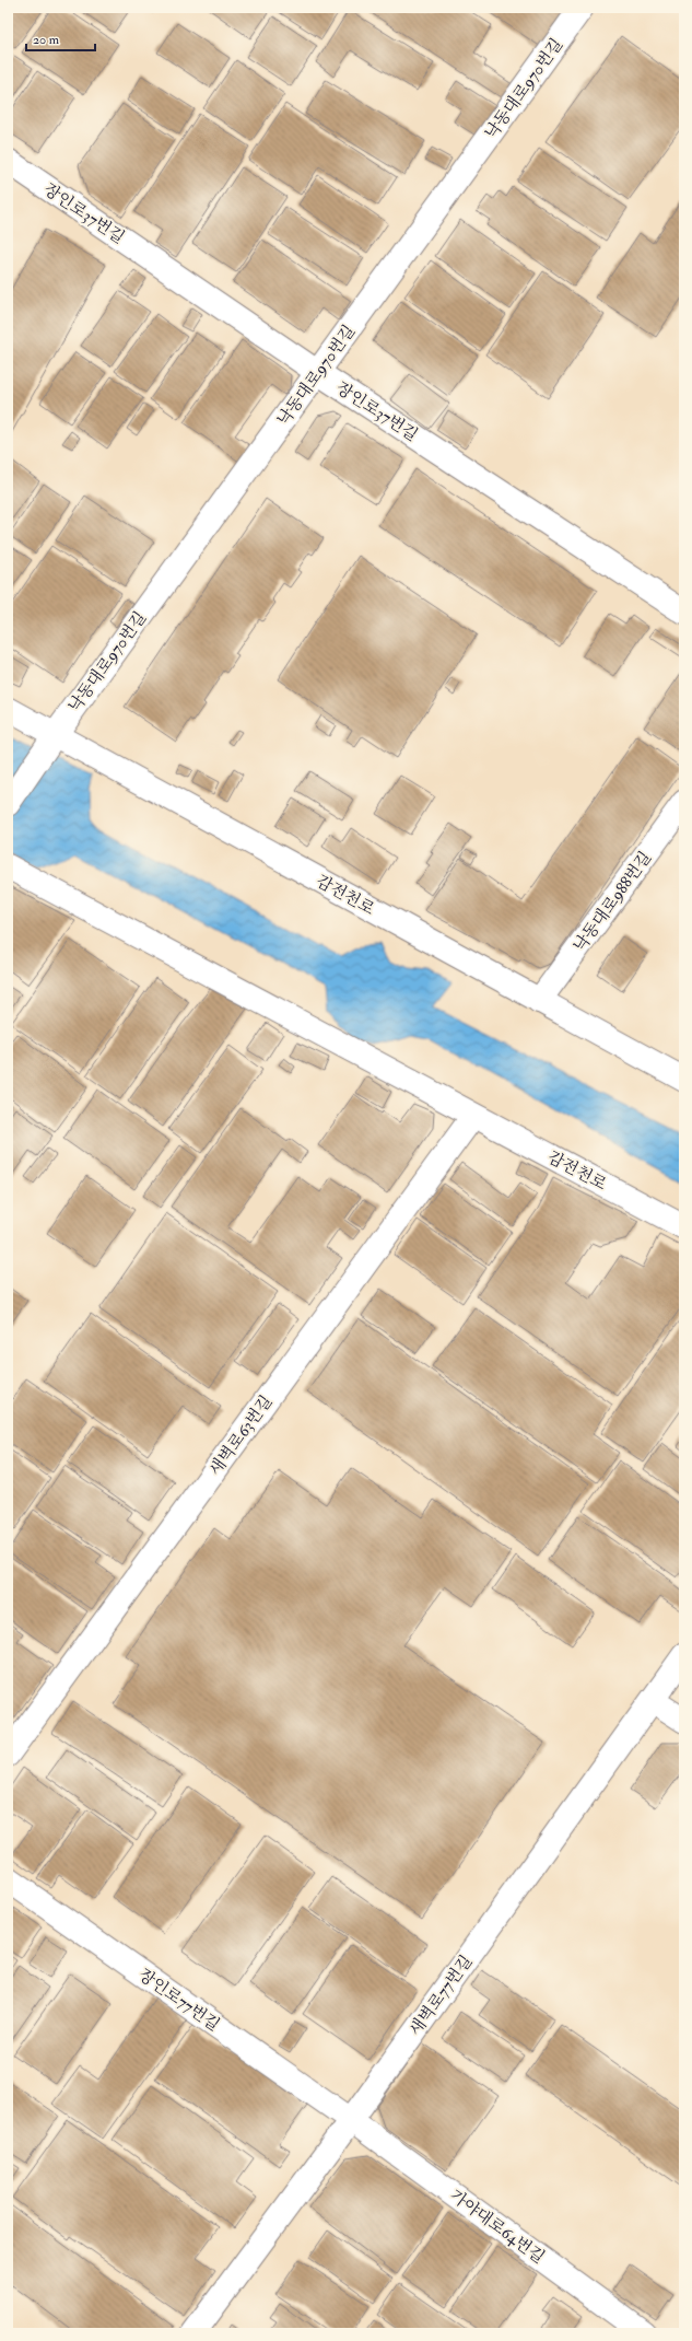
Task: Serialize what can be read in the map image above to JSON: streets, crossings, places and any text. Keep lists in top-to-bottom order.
{
  "streets": {
    "street": [
      "낙동대로970번길",
      "장인로37번길",
      "감전천로",
      "낙동대로988번길",
      "새벽로63번길",
      "새벽로77번길",
      "장인로77번길",
      "가야대로64번길"
    ]
  },
  "crossings": [
    ["낙동대로970번길", "장인로37번길"],
    ["낙동대로970번길", "감전천로"],
    ["감전천로", "낙동대로988번길"],
    ["감전천로", "새벽로63번길"],
    ["새벽로77번길", "장인로77번길"],
    ["새벽로77번길", "가야대로64번길"],
    ["장인로77번길", "가야대로64번길"]
  ],
  "scale_bar": "20 m"
}
